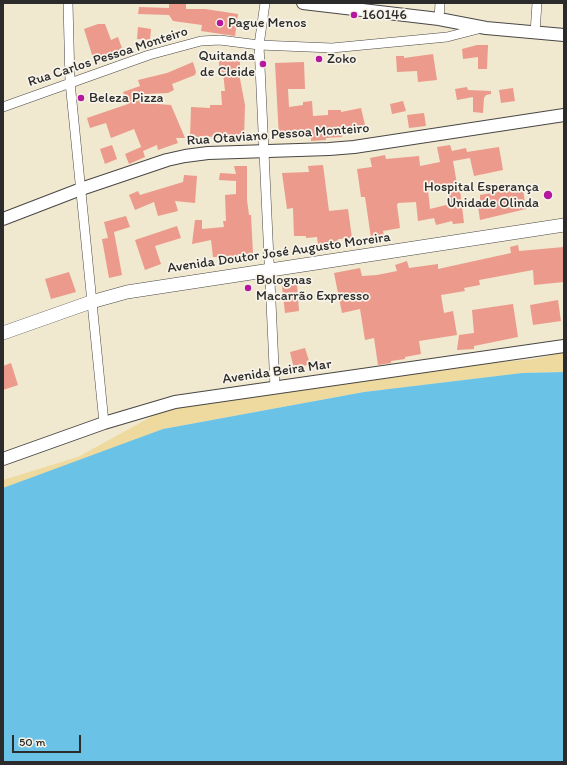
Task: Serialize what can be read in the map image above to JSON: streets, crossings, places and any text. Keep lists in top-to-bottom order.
{
  "streets": {
    "main road": ["Rua Otaviano Pessoa Monteiro", "Avenida Doutor José Augusto Moreira", "Avenida Beira Mar"],
    "street": ["Rua Carlos Pessoa Monteiro"]
  },
  "places": [
    "160146",
    "Pague Menos",
    "Zoko",
    "Quitanda de Cleide",
    "Beleza Pizza",
    "Hospital Esperança Unidade Olinda",
    "Bolognas Macarrão Expresso"
  ],
  "scale_bar": "50 m"
}
